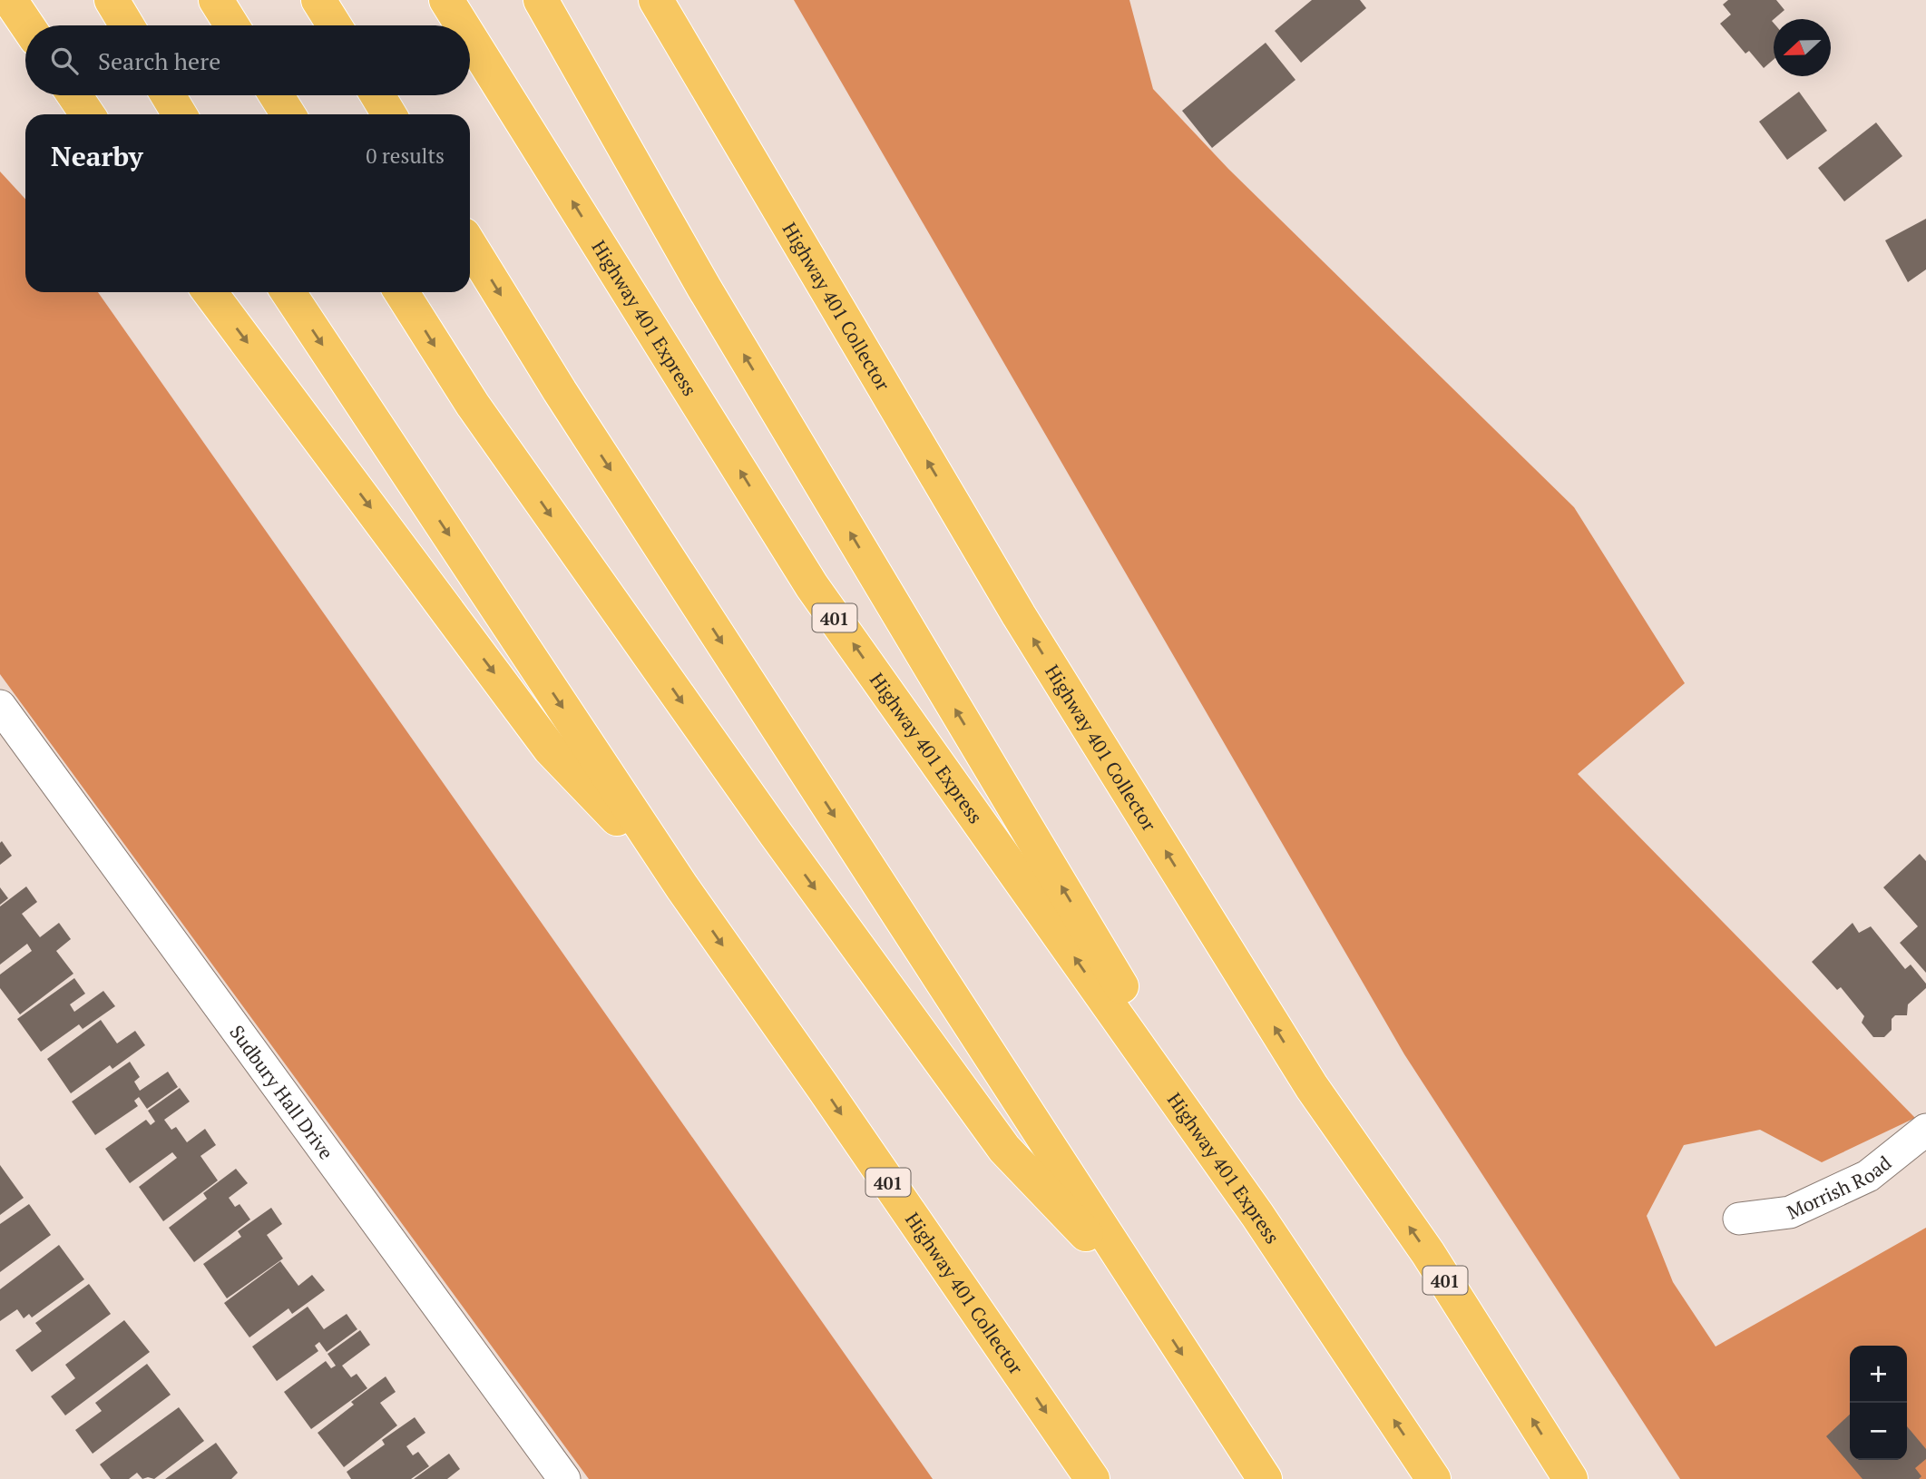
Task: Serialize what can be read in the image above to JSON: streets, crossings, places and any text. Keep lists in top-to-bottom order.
{
  "streets": {
    "highway": ["Highway 401 Collector", "Highway 401 Express", "401"],
    "street": ["Sudbury Hall Drive", "Morrish Road"]
  },
  "north": "left",
  "page": {
    "search": "Search here",
    "heading": ["Nearby", "0 results"],
    "map_buttons": ["+", "−"]
  }
}
